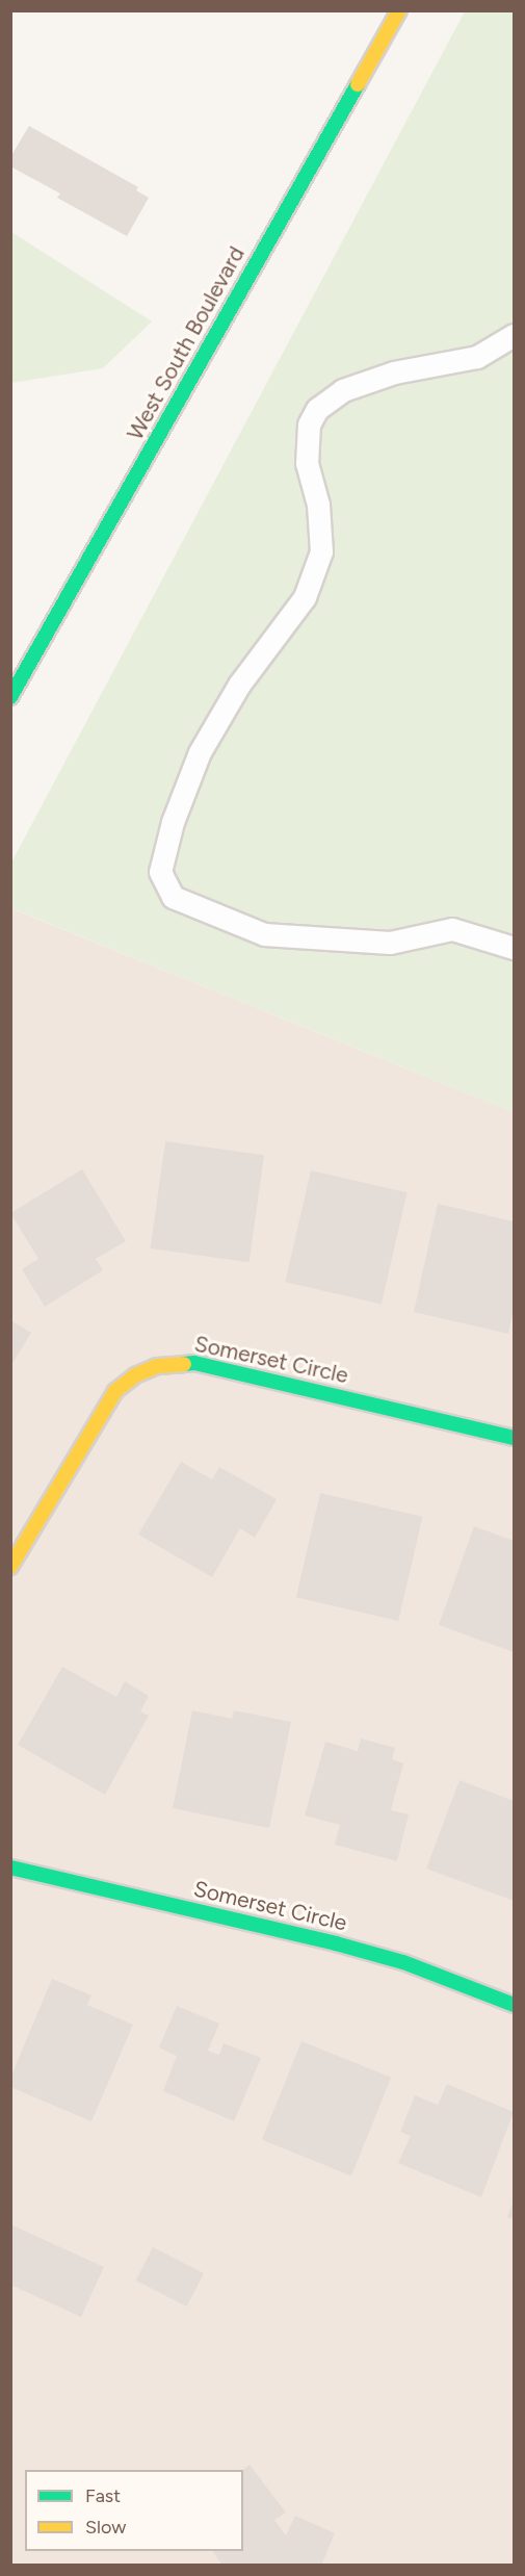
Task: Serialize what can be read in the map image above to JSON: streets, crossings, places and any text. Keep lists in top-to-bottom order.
{
  "streets": {
    "street": ["West South Boulevard", "Somerset Circle"]
  },
  "legend": ["Fast", "Slow"]
}
